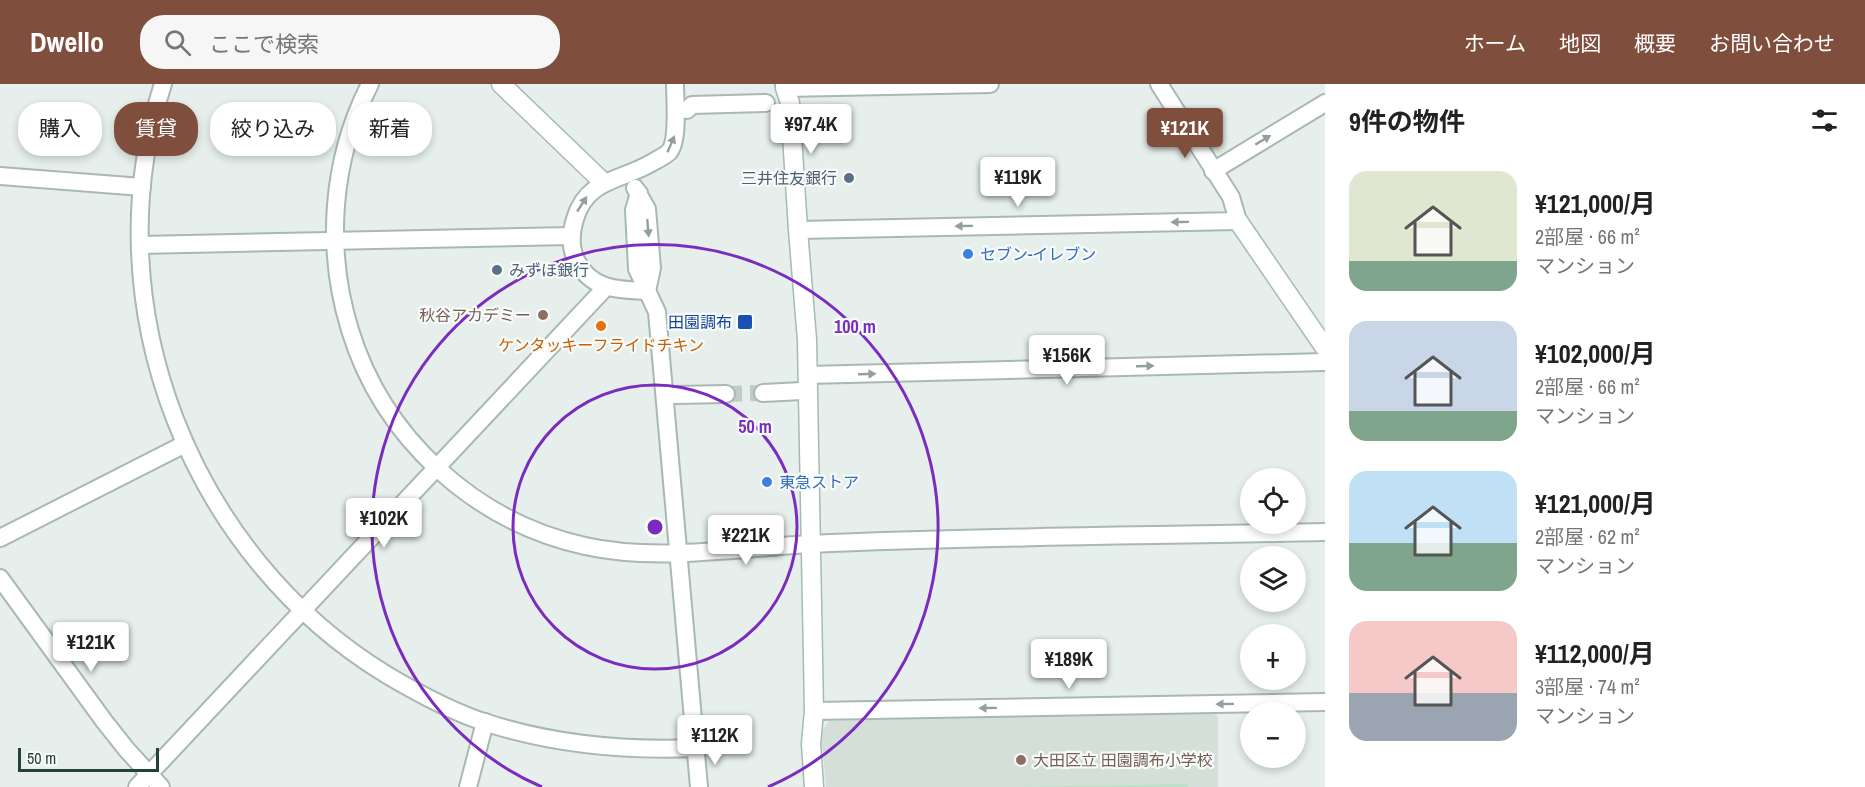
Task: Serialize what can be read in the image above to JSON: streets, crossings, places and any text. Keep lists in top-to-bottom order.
{
  "places": {
    "other": [
      "三井住友銀行",
      "セブン-イレブン",
      "みずほ銀行",
      "秋谷アカデミー",
      "ケンタッキーフライドチキン",
      "東急ストア",
      "大田区立 田園調布小学校"
    ],
    "transit": ["田園調布"]
  },
  "scale_bar": "50 m",
  "page": {
    "header": "Dwello",
    "search": "ここで検索",
    "nav": [
      "ホーム",
      "地図",
      "概要",
      "お問い合わせ"
    ],
    "heading": "9件の物件",
    "chip": [
      "購入",
      "賃貸",
      "絞り込み",
      "新着"
    ],
    "price": [
      "¥97.4K",
      "¥121K",
      "¥119K",
      "¥156K",
      "¥102K",
      "¥221K",
      "¥121K",
      "¥189K",
      "¥112K"
    ],
    "list": [
      {
        "name": "¥121,000/月",
        "note": "2部屋 · 66 m² · マンション"
      },
      {
        "name": "¥102,000/月",
        "note": "2部屋 · 66 m² · マンション"
      },
      {
        "name": "¥121,000/月",
        "note": "2部屋 · 62 m² · マンション"
      },
      {
        "name": "¥112,000/月",
        "note": "3部屋 · 74 m² · マンション"
      }
    ],
    "map_buttons": ["+", "−"],
    "scale": "50 m"
  },
  "rings": ["100 m", "50 m"]
}
